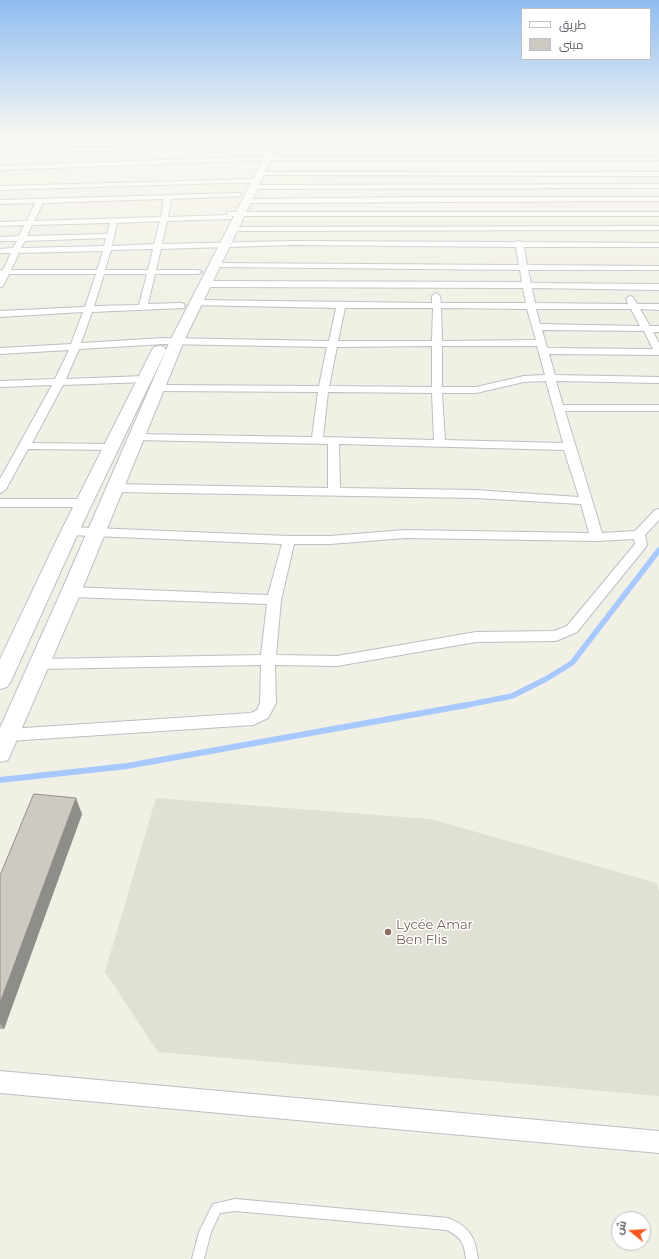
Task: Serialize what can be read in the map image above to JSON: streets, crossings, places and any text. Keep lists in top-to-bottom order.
{
  "places": ["Lycée Amar Ben Flis"],
  "legend": ["طريق", "مبنى"],
  "north": "left"
}
